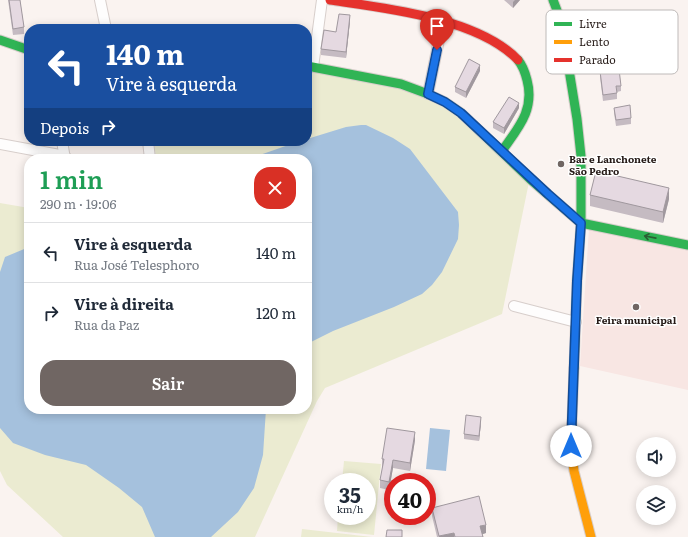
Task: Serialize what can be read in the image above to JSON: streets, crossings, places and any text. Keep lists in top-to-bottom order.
{
  "places": ["Bar e Lanchonete São Pedro", "Feira municipal"],
  "legend": ["Livre", "Lento", "Parado"],
  "page": {
    "turn": ["140 m", "Vire à esquerda"],
    "then": "Depois",
    "heading": ["1 min", "290 m · 19:06"],
    "list": [
      {
        "name": "Vire à esquerda",
        "note": "Rua José Telesphoro",
        "value": "140 m"
      },
      {
        "name": "Vire à direita",
        "note": "Rua da Paz",
        "value": "120 m"
      }
    ],
    "buttons": "Sair",
    "speed": "35 km/h",
    "limit": "40"
  }
}
